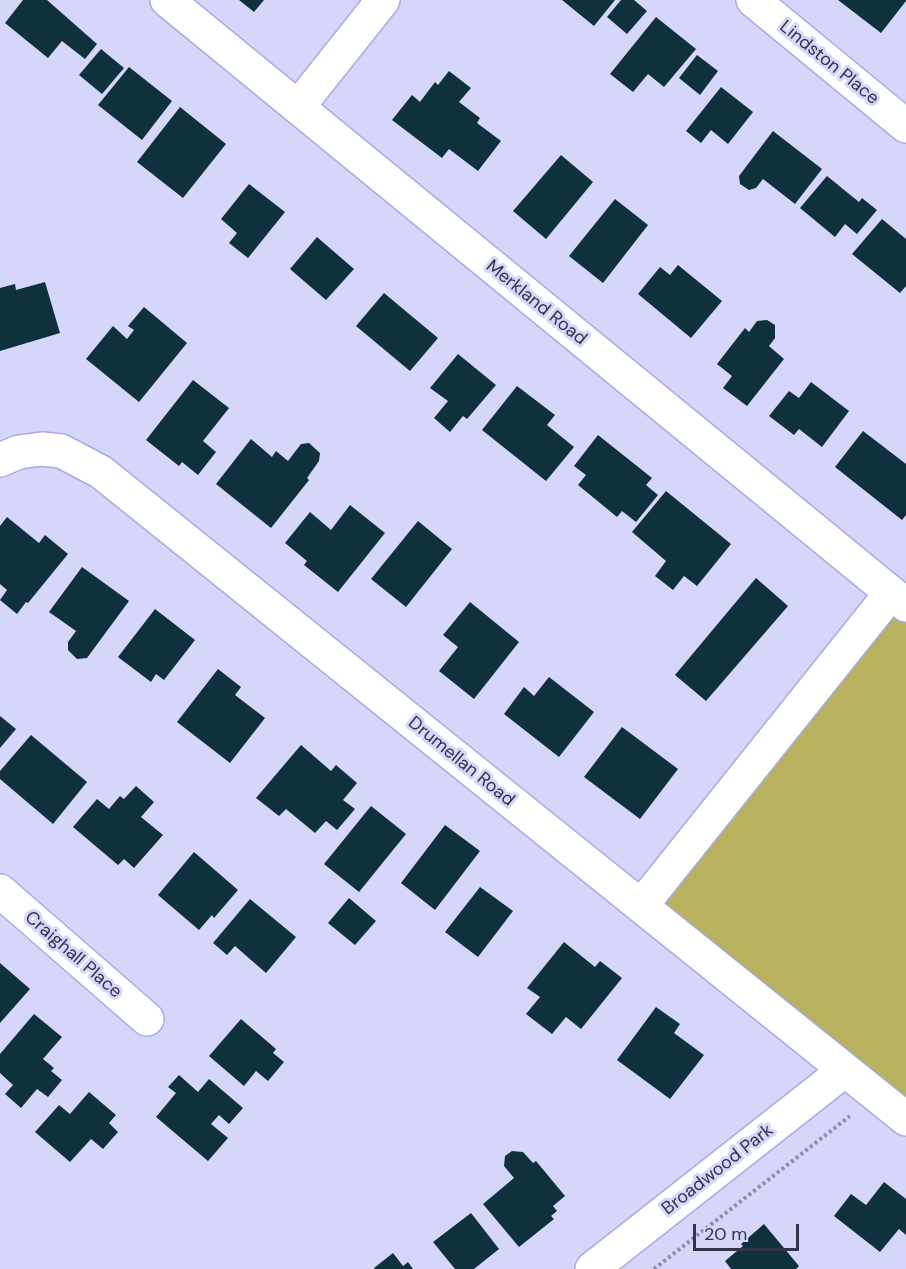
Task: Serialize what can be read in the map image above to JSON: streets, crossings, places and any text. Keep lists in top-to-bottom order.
{
  "streets": {
    "street": [
      "Lindston Place",
      "Merkland Road",
      "Drumellan Road",
      "Craighall Place",
      "Broadwood Park"
    ]
  },
  "crossings": [
    ["Drumellan Road", "Broadwood Park"]
  ],
  "scale_bar": "20 m"
}
